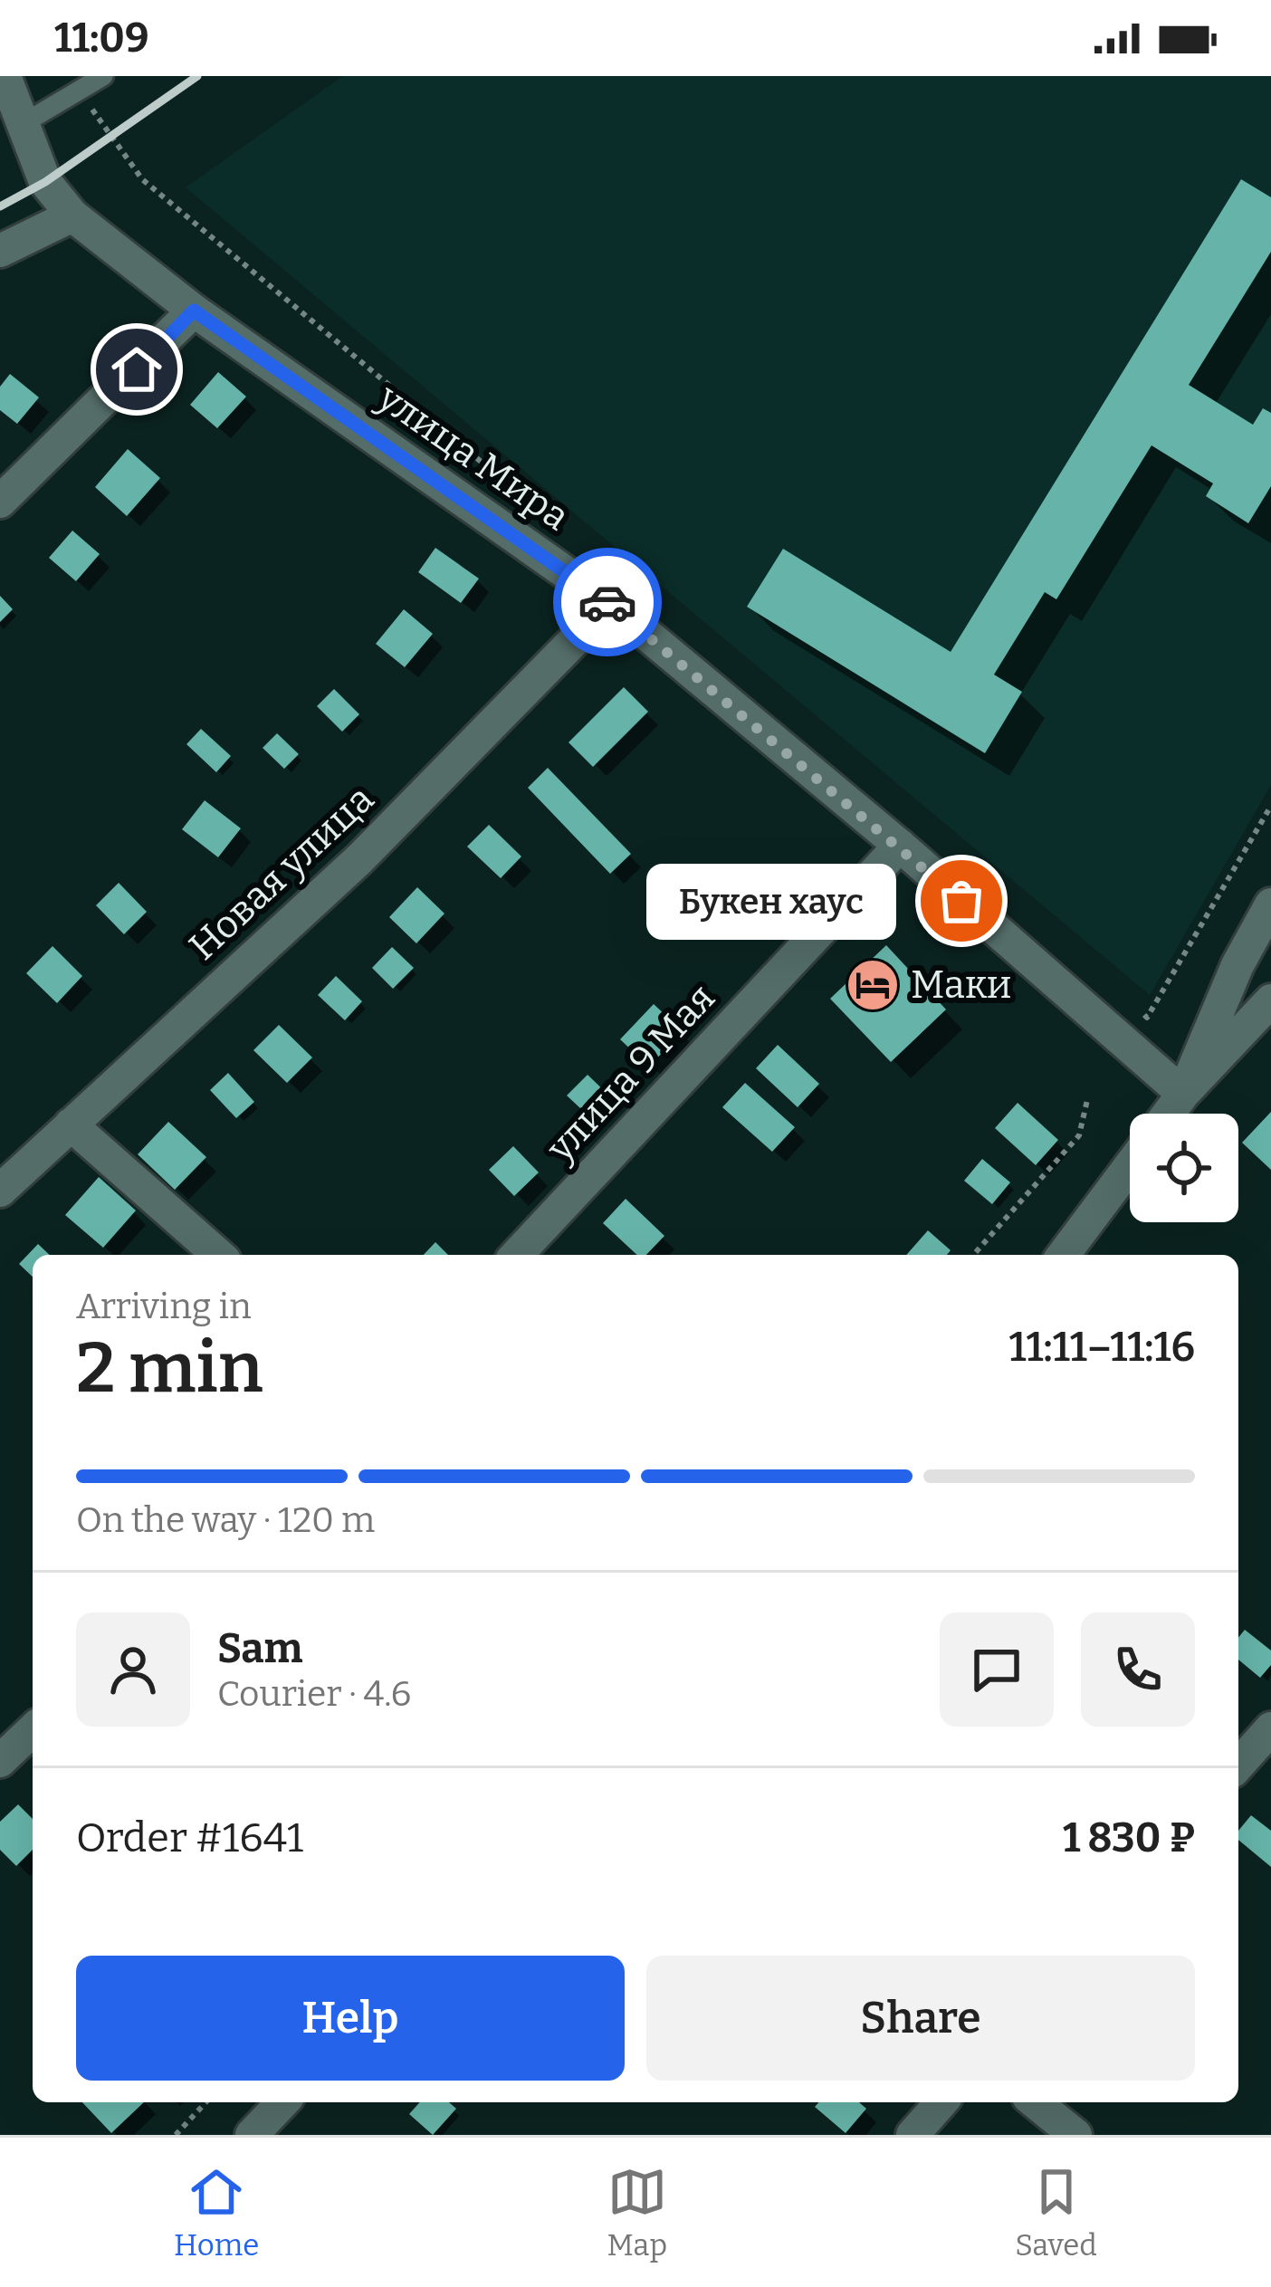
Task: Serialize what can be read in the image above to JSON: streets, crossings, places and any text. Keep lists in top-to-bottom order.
{
  "streets": {
    "street": ["улица Мира", "Новая улица", "улица 9 Мая"]
  },
  "crossings": [
    ["улица Мира", "Новая улица"],
    ["улица Мира", "улица 9 Мая"]
  ],
  "places": {
    "other": ["Букен хаус"],
    "hotel": ["Маки"]
  },
  "page": {
    "status": "11:09",
    "bubble": "Букен хаус",
    "heading": ["2 min", "Arriving in", "11:11–11:16"],
    "panel": [
      "Sam",
      "Courier · 4.6",
      "Order #1641",
      "1 830 ₽"
    ],
    "bar": "On the way · 120 m",
    "buttons": ["Help", "Share"],
    "tabs": ["Home", "Map", "Saved"]
  }
}
